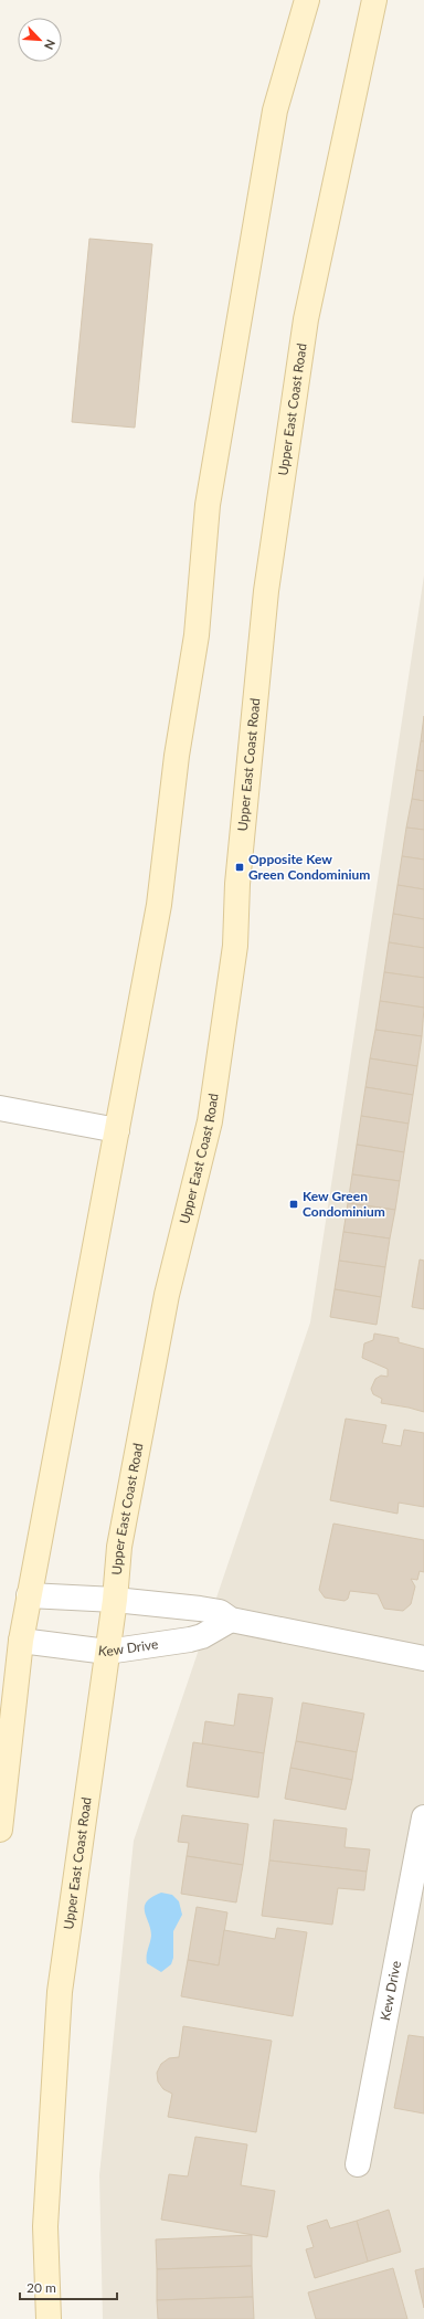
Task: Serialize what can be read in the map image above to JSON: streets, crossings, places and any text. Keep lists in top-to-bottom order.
{
  "streets": {
    "main road": ["Upper East Coast Road"],
    "street": ["Kew Drive"]
  },
  "crossings": [
    ["Upper East Coast Road", "Kew Drive"]
  ],
  "places": {
    "transit": ["Opposite Kew Green Condominium", "Kew Green Condominium"]
  },
  "scale_bar": "20 m",
  "north": "bottom right"
}
